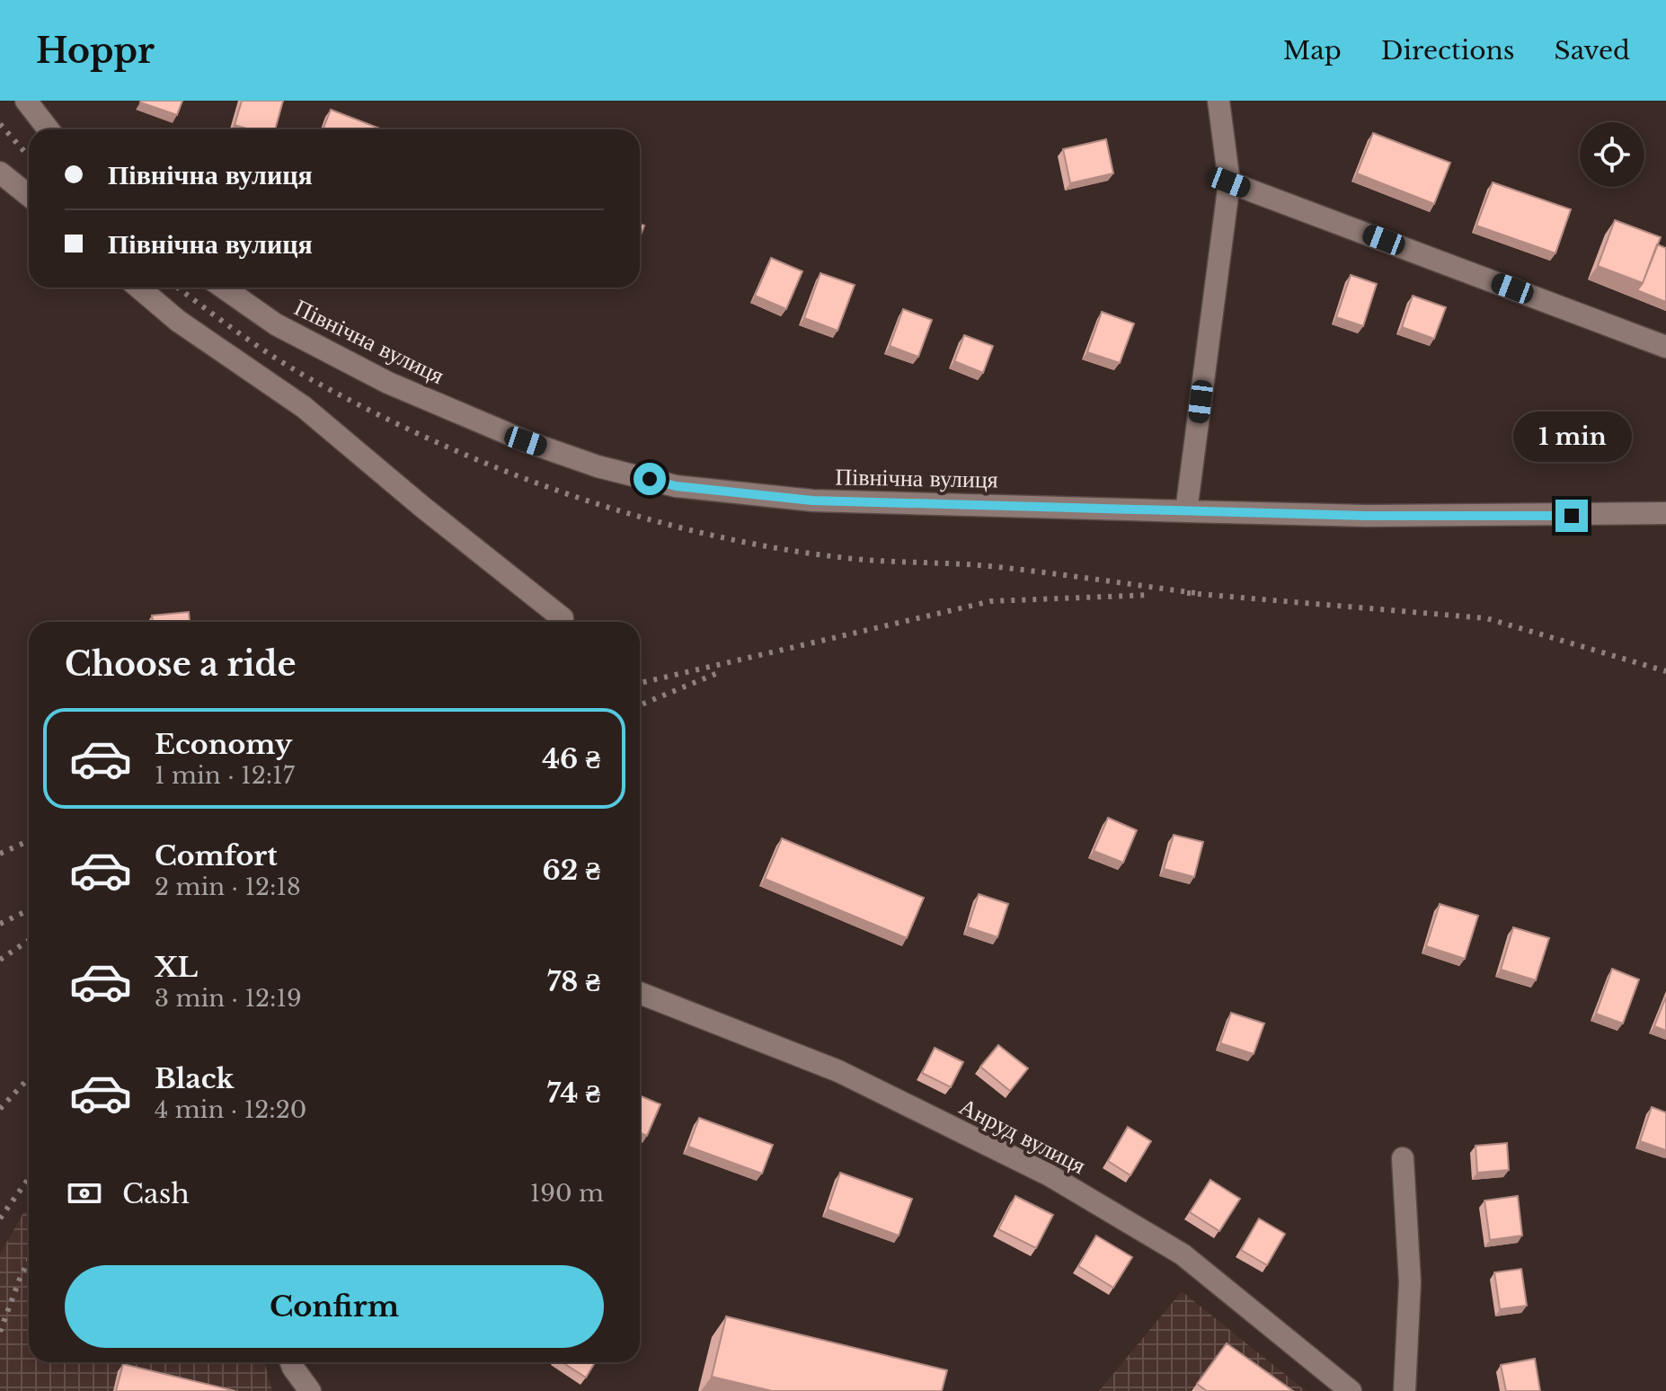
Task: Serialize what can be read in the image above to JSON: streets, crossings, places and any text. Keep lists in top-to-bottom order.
{
  "streets": {
    "street": ["Північна вулиця", "Анруд вулиця"]
  },
  "page": {
    "header": "Hoppr",
    "nav": ["Map", "Directions", "Saved"],
    "banner": ["Північна вулиця", "Північна вулиця"],
    "bubble": "1 min",
    "heading": "Choose a ride",
    "list": [
      {
        "name": "Economy",
        "note": "1 min · 12:17",
        "value": "46 ₴"
      },
      {
        "name": "Comfort",
        "note": "2 min · 12:18",
        "value": "62 ₴"
      },
      {
        "name": "XL",
        "note": "3 min · 12:19",
        "value": "78 ₴"
      },
      {
        "name": "Black",
        "note": "4 min · 12:20",
        "value": "74 ₴"
      }
    ],
    "pay": ["Cash", "190 m"],
    "buttons": "Confirm"
  }
}
